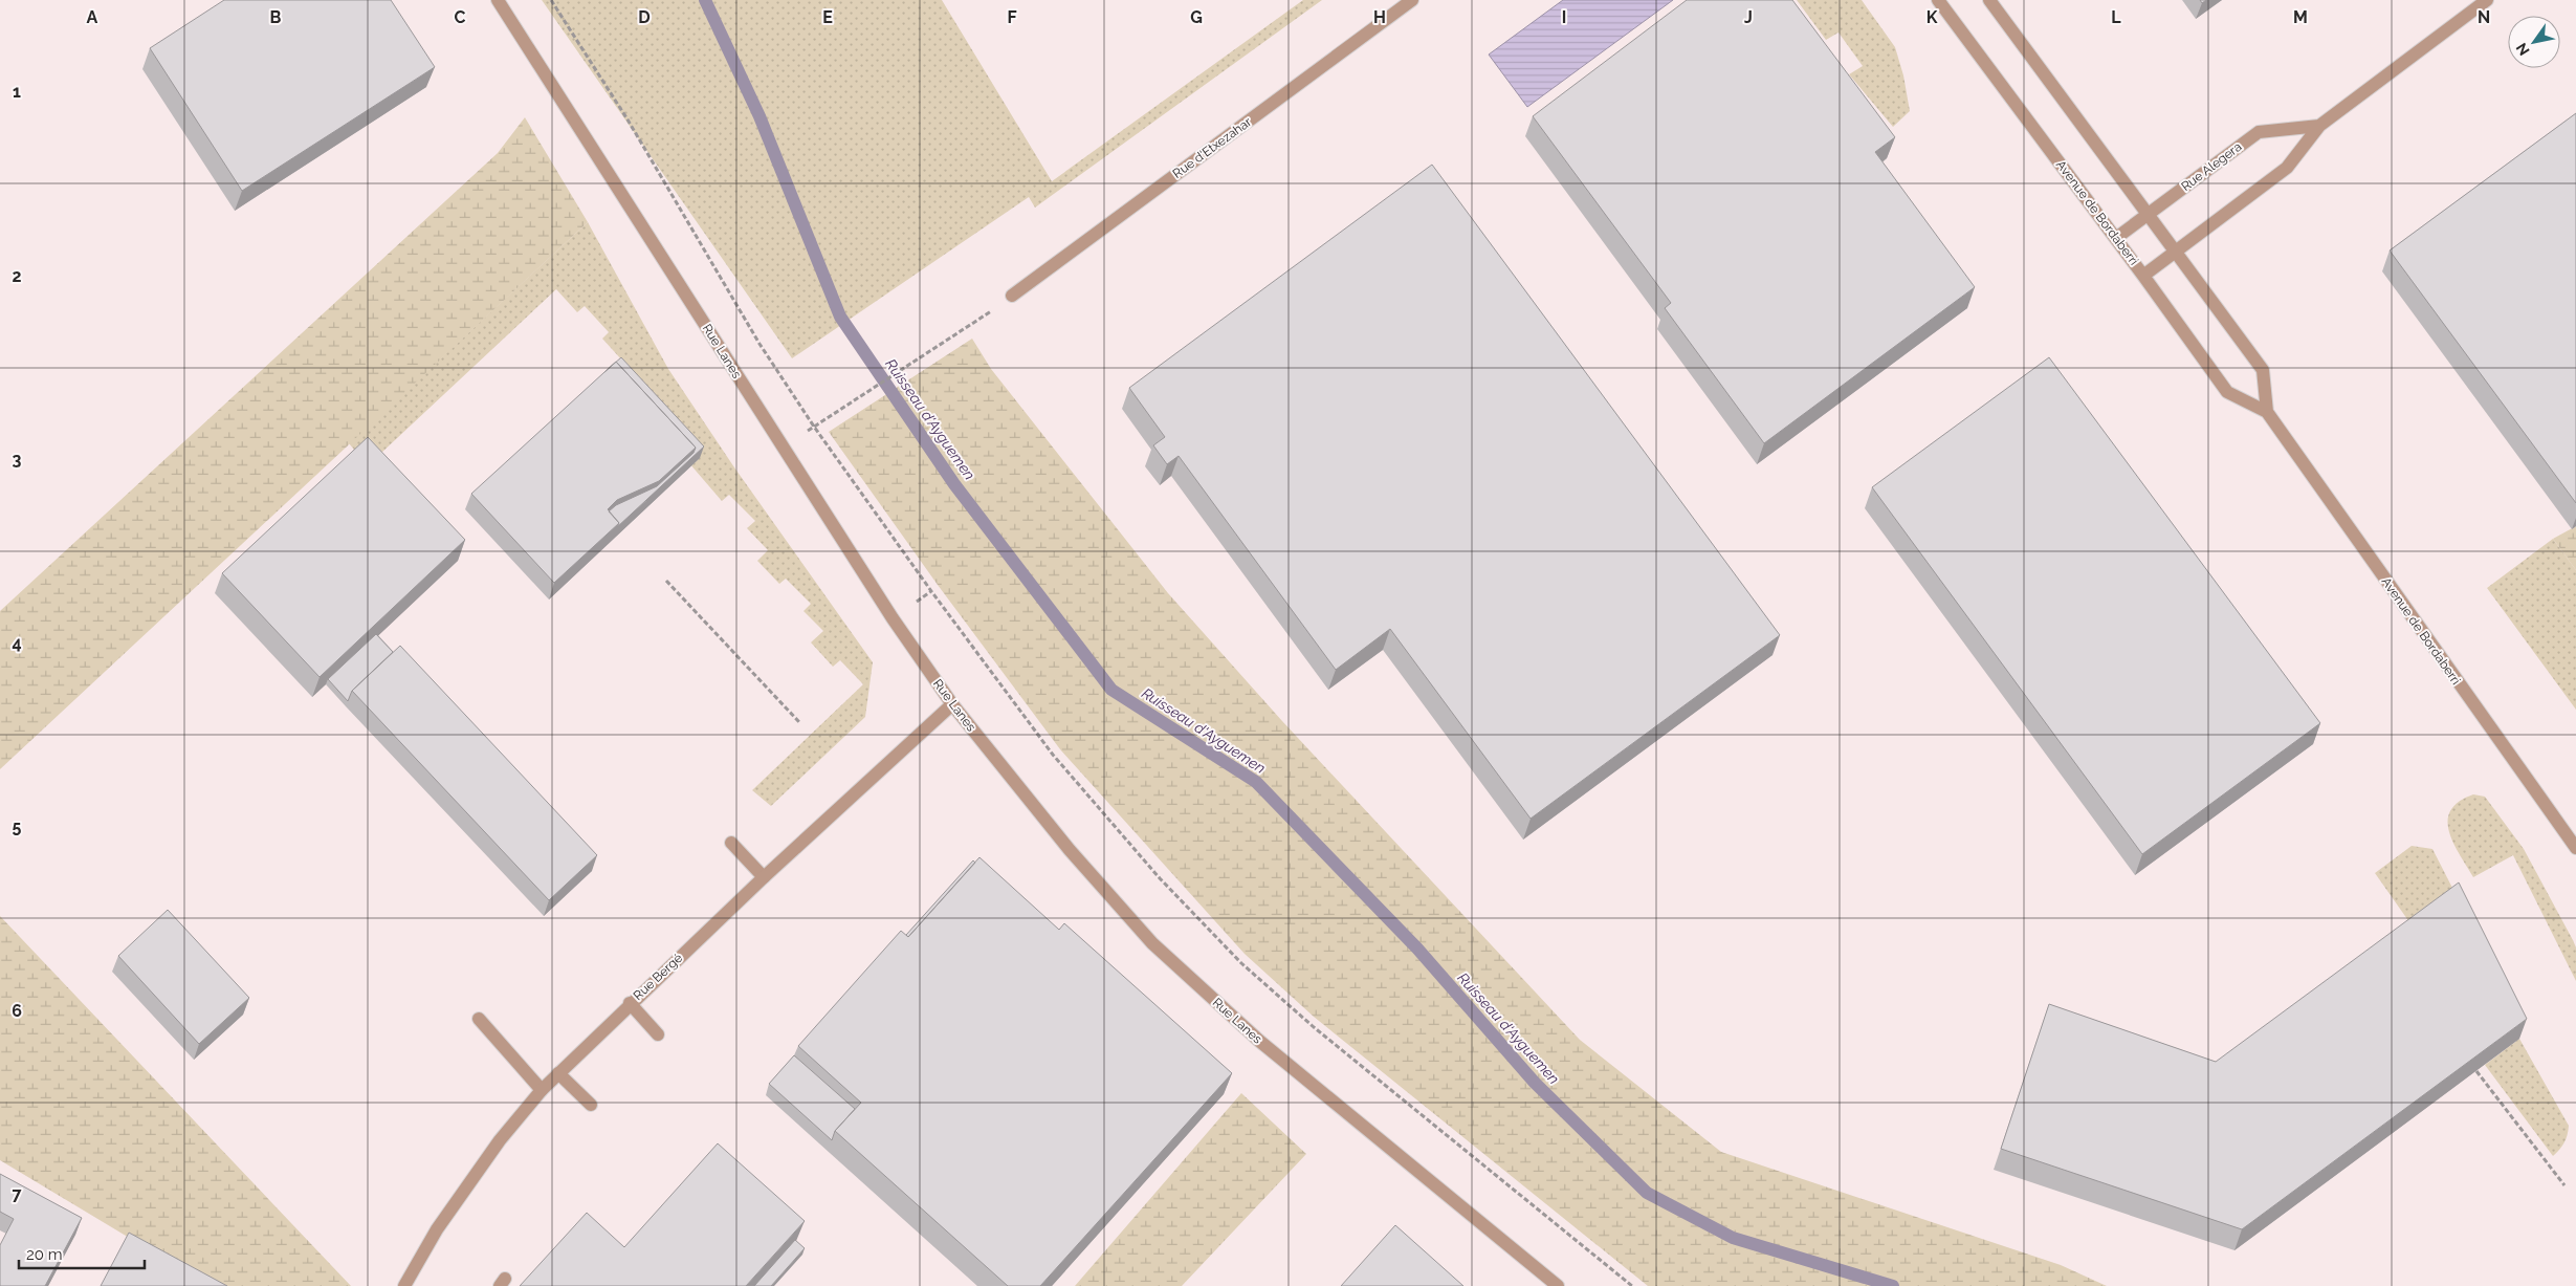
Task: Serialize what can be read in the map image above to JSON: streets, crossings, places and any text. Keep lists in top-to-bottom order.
{
  "streets": {
    "street": [
      "Rue d'Etxezahar",
      "Rue Alegera",
      "Avenue de Bordaberri",
      "Rue Lanes",
      "Rue Bergé"
    ]
  },
  "crossings": [
    ["Rue Alegera", "Avenue de Bordaberri"],
    ["Rue Lanes", "Rue Bergé"]
  ],
  "water": ["Ruisseau d'Ayguemen"],
  "scale_bar": "20 m",
  "north": "bottom left",
  "grid": {
    "columns": [
      "A",
      "B",
      "C",
      "D",
      "E",
      "F",
      "G",
      "H",
      "I",
      "J",
      "K",
      "L",
      "M",
      "N"
    ],
    "rows": [
      "1",
      "2",
      "3",
      "4",
      "5",
      "6",
      "7"
    ]
  }
}
